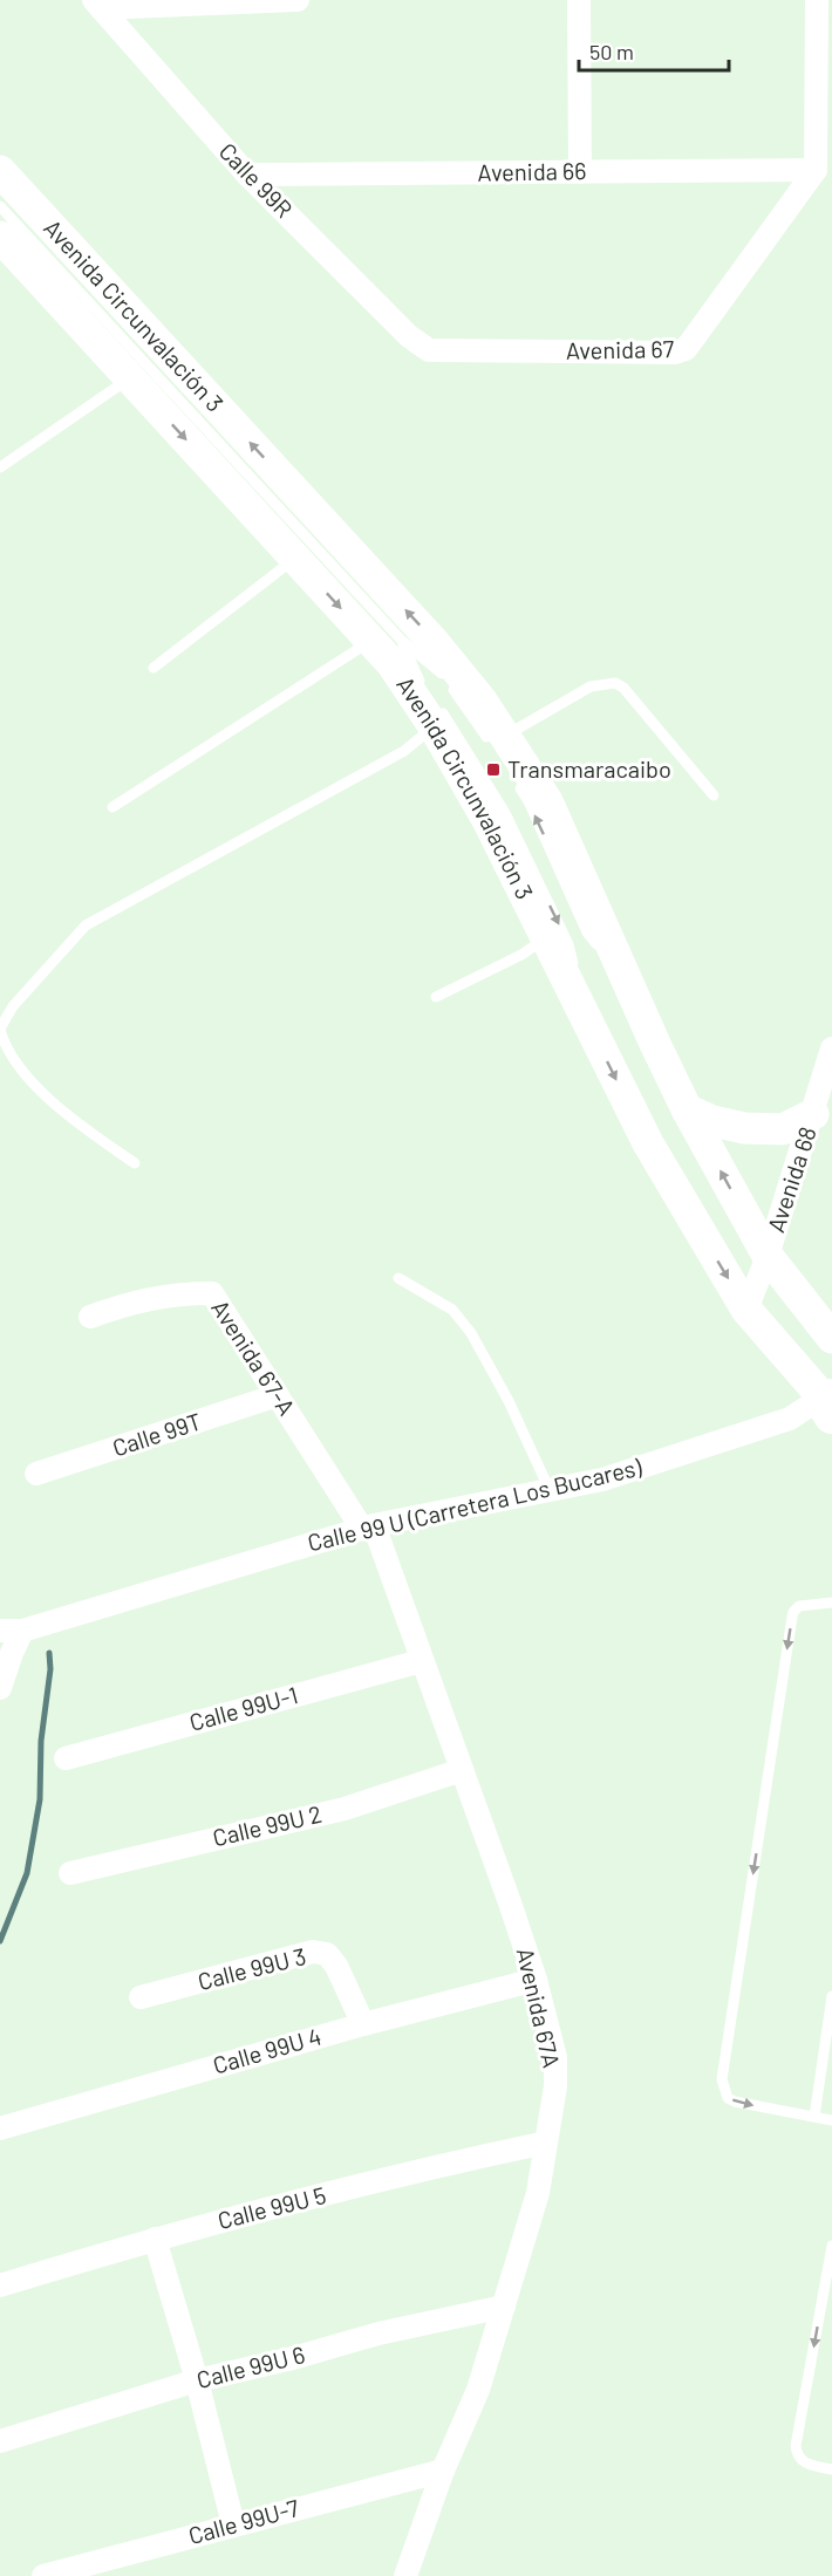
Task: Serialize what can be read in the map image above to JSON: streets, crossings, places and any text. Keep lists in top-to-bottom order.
{
  "streets": {
    "main road": ["Avenida Circunvalación 3"],
    "street": [
      "Avenida 66",
      "Calle 99R",
      "Avenida 67",
      "Avenida 68",
      "Avenida 67-A",
      "Calle 99T",
      "Calle 99 U (Carretera Los Bucares)",
      "Calle 99U-1",
      "Calle 99U 2",
      "Calle 99U 3",
      "Avenida 67A",
      "Calle 99U 4",
      "Calle 99U 5",
      "Calle 99U 6",
      "Calle 99U-7"
    ]
  },
  "crossings": [
    ["Avenida 66", "Calle 99R"],
    ["Avenida 66", "Avenida 67"],
    ["Calle 99R", "Avenida 67"],
    ["Avenida Circunvalación 3", "Avenida 68"],
    ["Avenida Circunvalación 3", "Calle 99 U (Carretera Los Bucares)"],
    ["Avenida 67-A", "Calle 99T"],
    ["Avenida 67-A", "Calle 99 U (Carretera Los Bucares)"],
    ["Avenida 67-A", "Avenida 67A"],
    ["Calle 99 U (Carretera Los Bucares)", "Avenida 67A"],
    ["Calle 99U-1", "Avenida 67A"],
    ["Calle 99U 2", "Avenida 67A"],
    ["Calle 99U 3", "Calle 99U 4"],
    ["Avenida 67A", "Calle 99U 4"],
    ["Avenida 67A", "Calle 99U 5"],
    ["Avenida 67A", "Calle 99U 6"],
    ["Avenida 67A", "Calle 99U-7"]
  ],
  "places": {
    "transit": ["Transmaracaibo"]
  },
  "scale_bar": "50 m"
}
